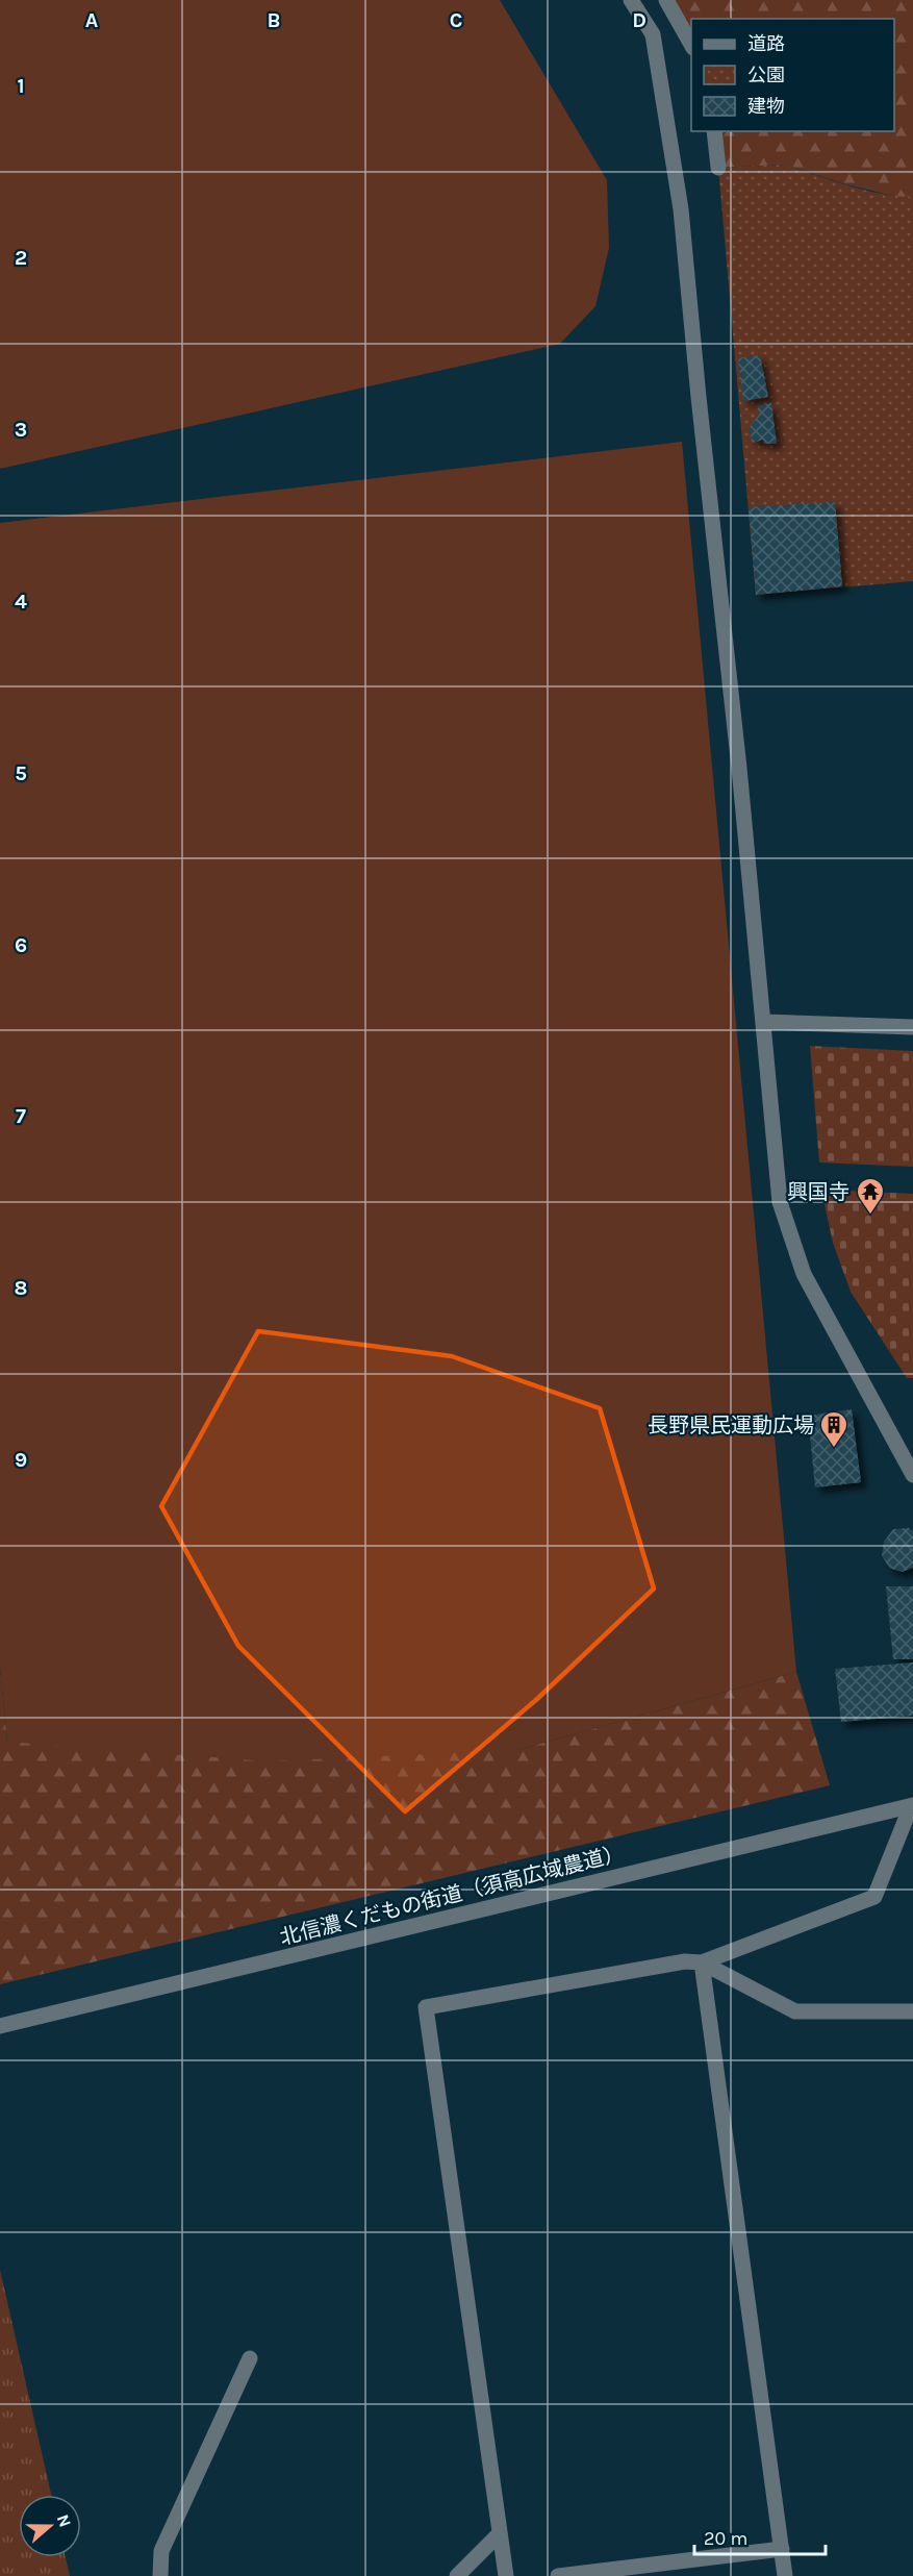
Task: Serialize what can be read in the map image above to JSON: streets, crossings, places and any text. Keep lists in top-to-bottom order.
{
  "streets": {
    "street": ["北信濃くだもの街道（須高広域農道）"]
  },
  "places": {
    "temple": ["興国寺"],
    "building": ["長野県民運動広場"]
  },
  "legend": ["道路", "公園", "建物"],
  "scale_bar": "20 m",
  "north": "right",
  "grid": {
    "columns": [
      "A",
      "B",
      "C",
      "D"
    ],
    "rows": [
      "1",
      "2",
      "3",
      "4",
      "5",
      "6",
      "7",
      "8",
      "9"
    ]
  }
}
